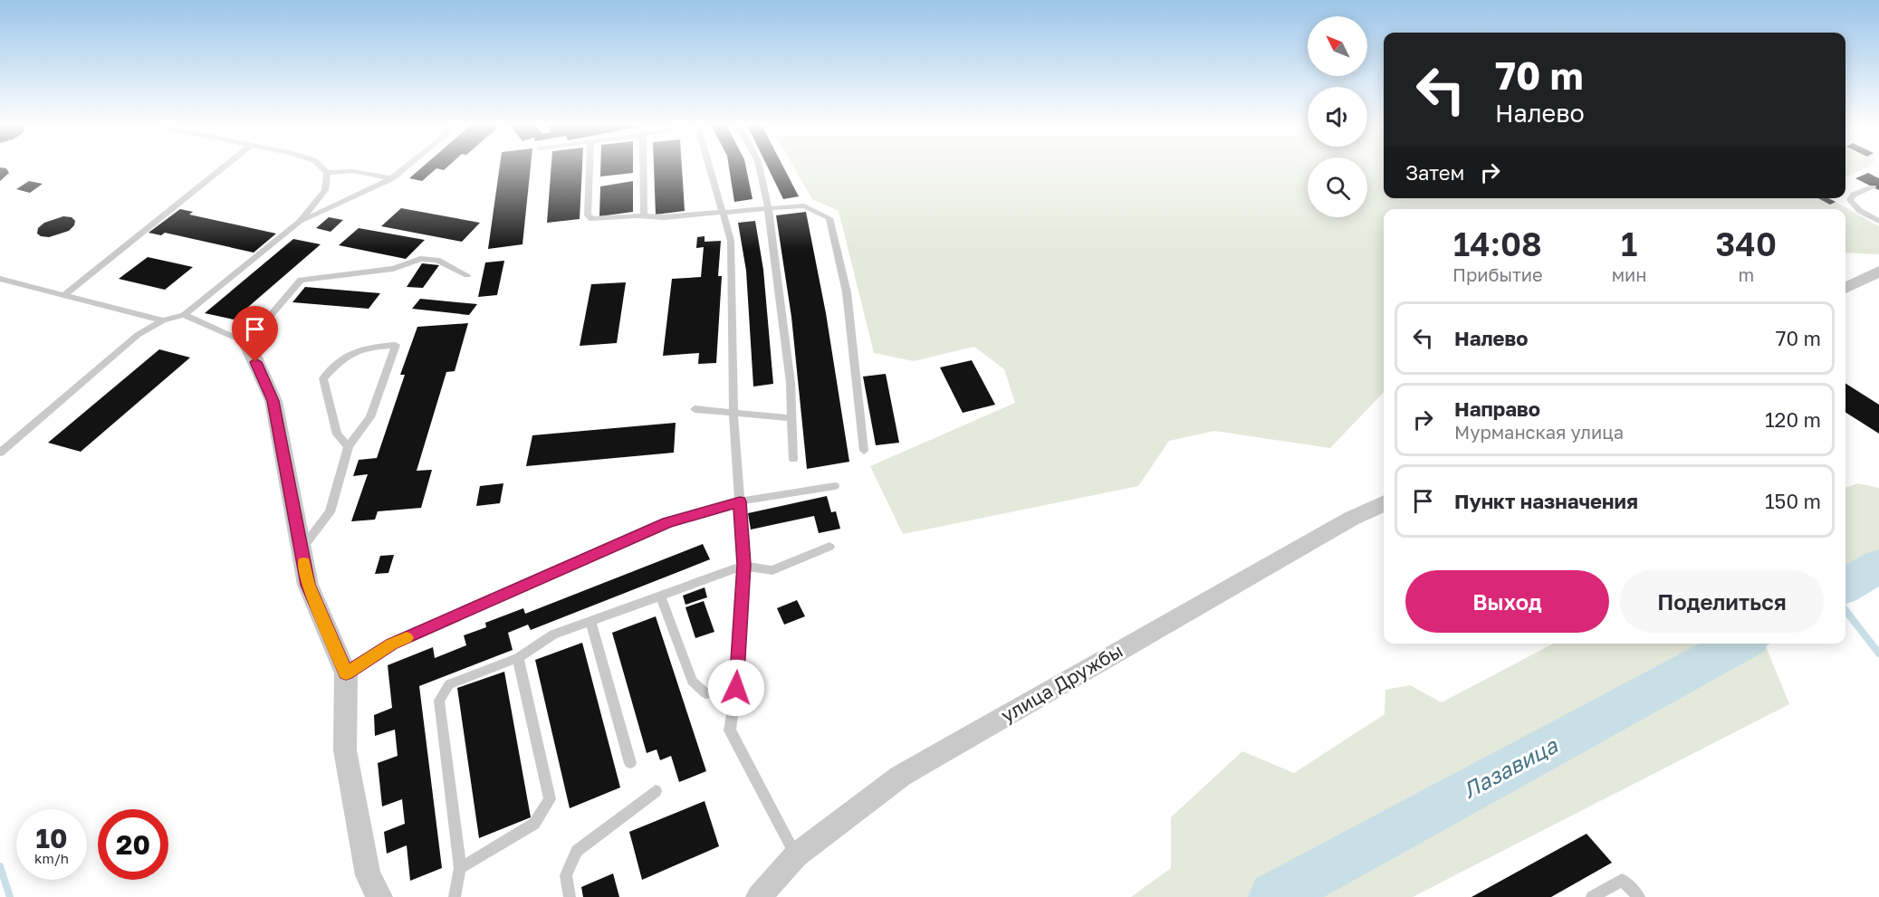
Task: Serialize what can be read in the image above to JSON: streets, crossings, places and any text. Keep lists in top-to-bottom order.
{
  "streets": {
    "street": ["улица Дружбы"]
  },
  "water": ["Лазавица"],
  "north": "top left",
  "page": {
    "turn": ["70 m", "Налево"],
    "then": "Затем",
    "eta": [
      "14:08",
      "Прибытие",
      "1",
      "мин",
      "340",
      "m"
    ],
    "list": [
      {
        "name": "Налево",
        "value": "70 m"
      },
      {
        "name": "Направо",
        "note": "Мурманская улица",
        "value": "120 m"
      },
      {
        "name": "Пункт назначения",
        "value": "150 m"
      }
    ],
    "buttons": ["Выход", "Поделиться"],
    "speed": "10 km/h",
    "limit": "20"
  }
}
